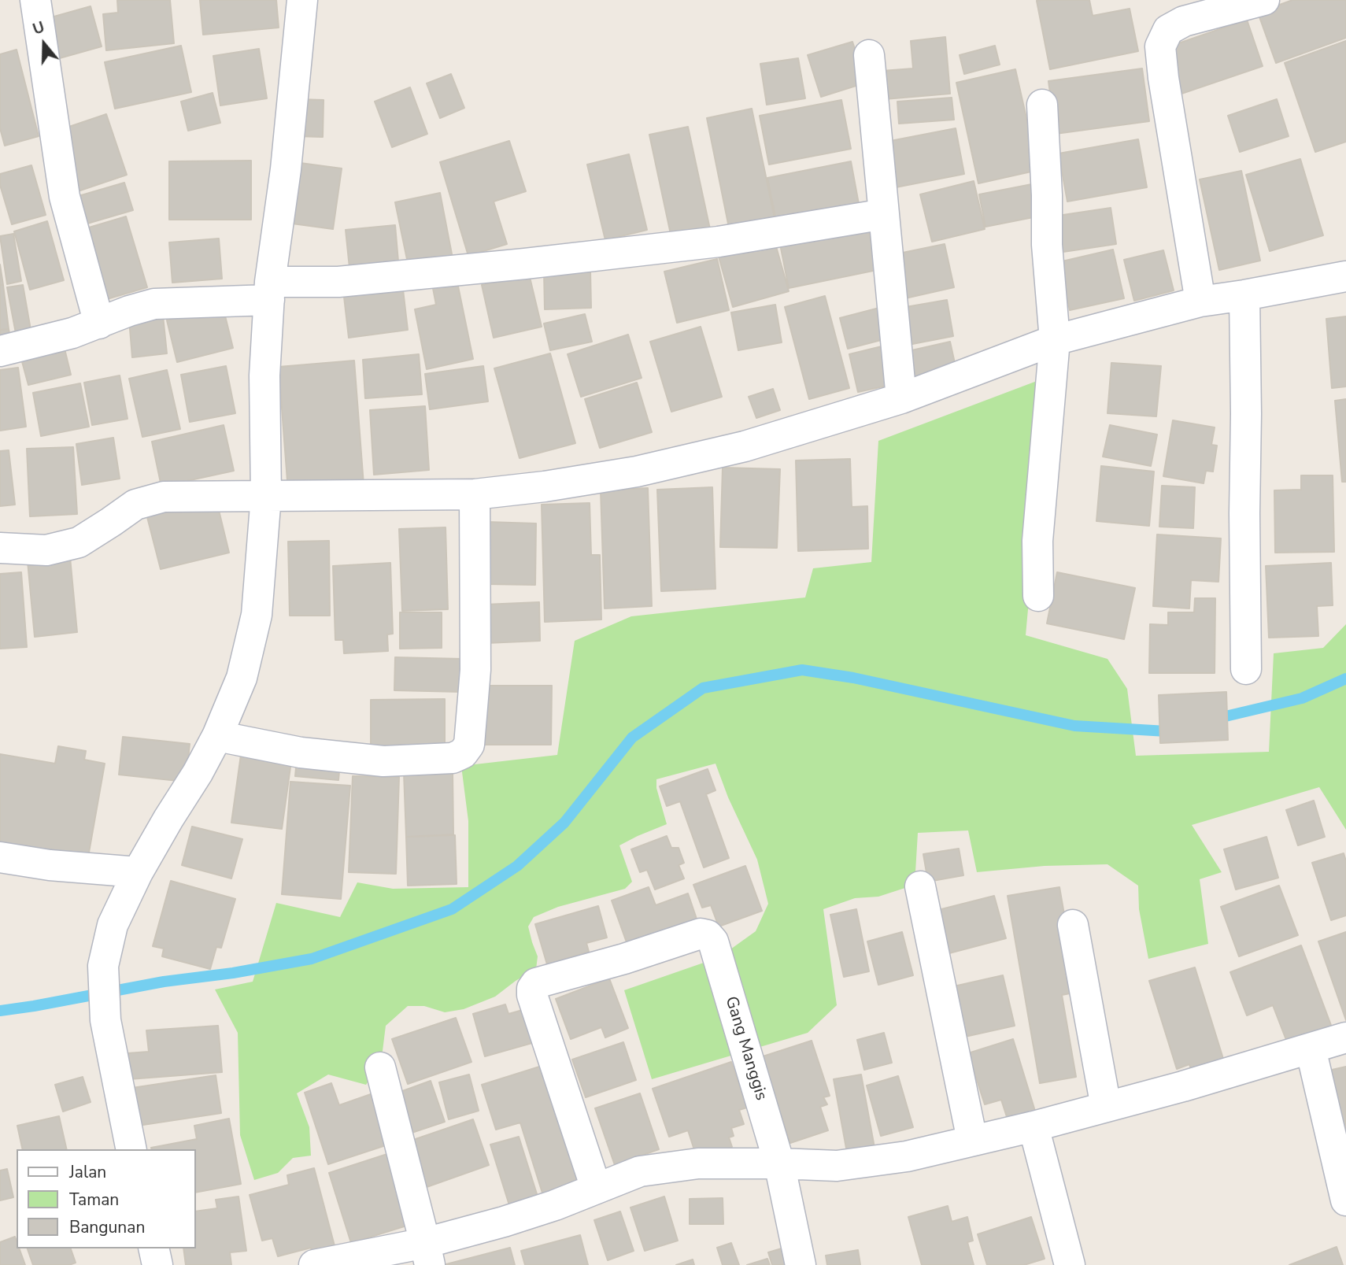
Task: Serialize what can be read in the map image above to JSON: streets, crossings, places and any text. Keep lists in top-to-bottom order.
{
  "streets": {
    "street": ["Gang Manggis"]
  },
  "legend": ["Jalan", "Taman", "Bangunan"],
  "north": "top"
}
